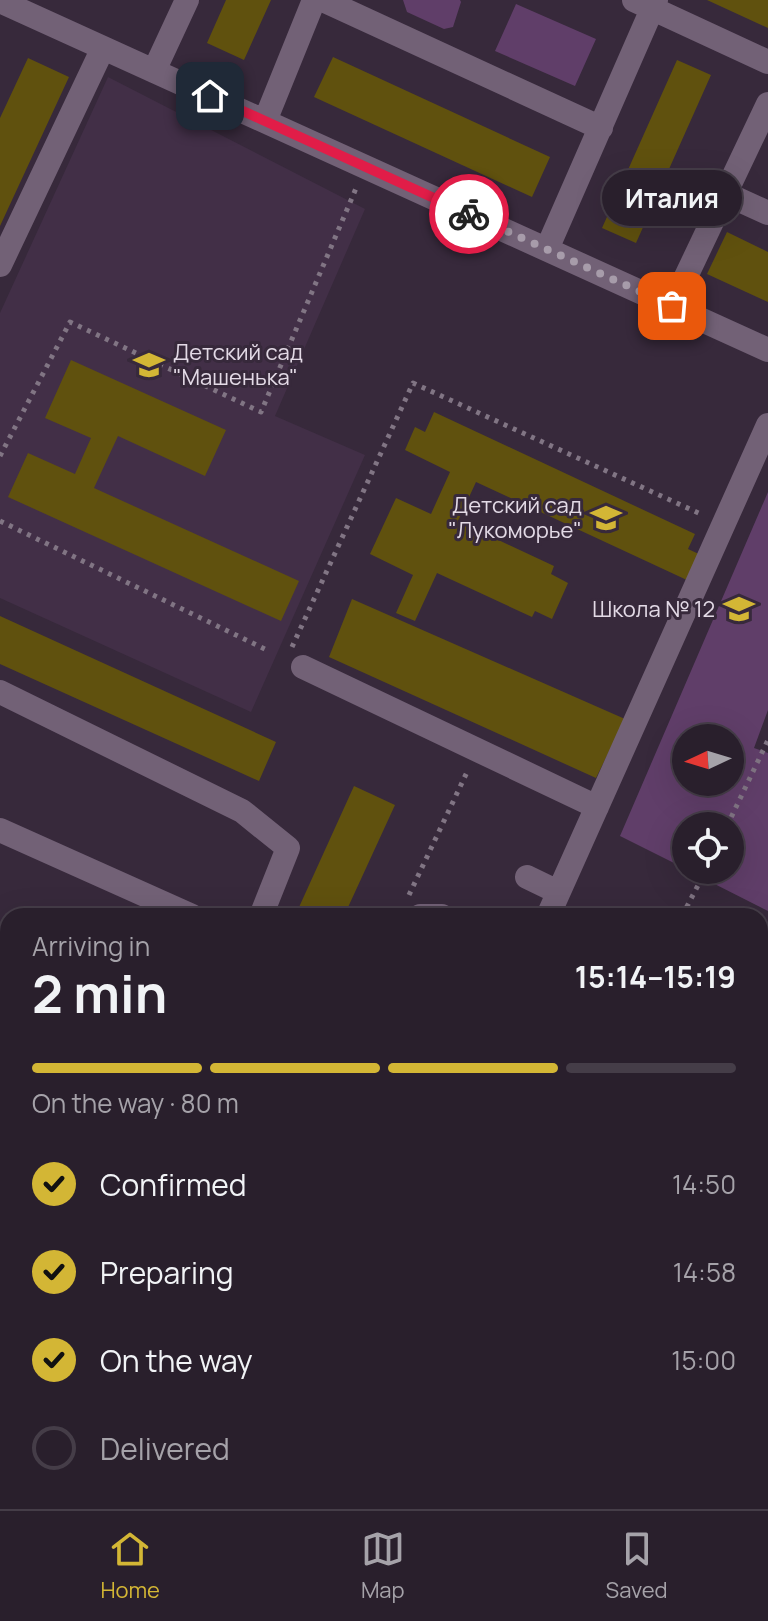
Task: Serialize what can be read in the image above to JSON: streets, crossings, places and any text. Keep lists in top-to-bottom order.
{
  "places": {
    "other": ["Италия"],
    "school or university": ["Детский сад \"Машенька\"", "Детский сад \"Лукоморье\"", "Школа № 12"]
  },
  "north": "left",
  "page": {
    "bubble": "Италия",
    "heading": ["2 min", "Arriving in", "15:14–15:19"],
    "bar": "On the way · 80 m",
    "list": [
      ["Confirmed", "14:50"],
      ["Preparing", "14:58"],
      ["On the way", "15:00"],
      "Delivered"
    ],
    "tabs": ["Home", "Map", "Saved"]
  }
}
